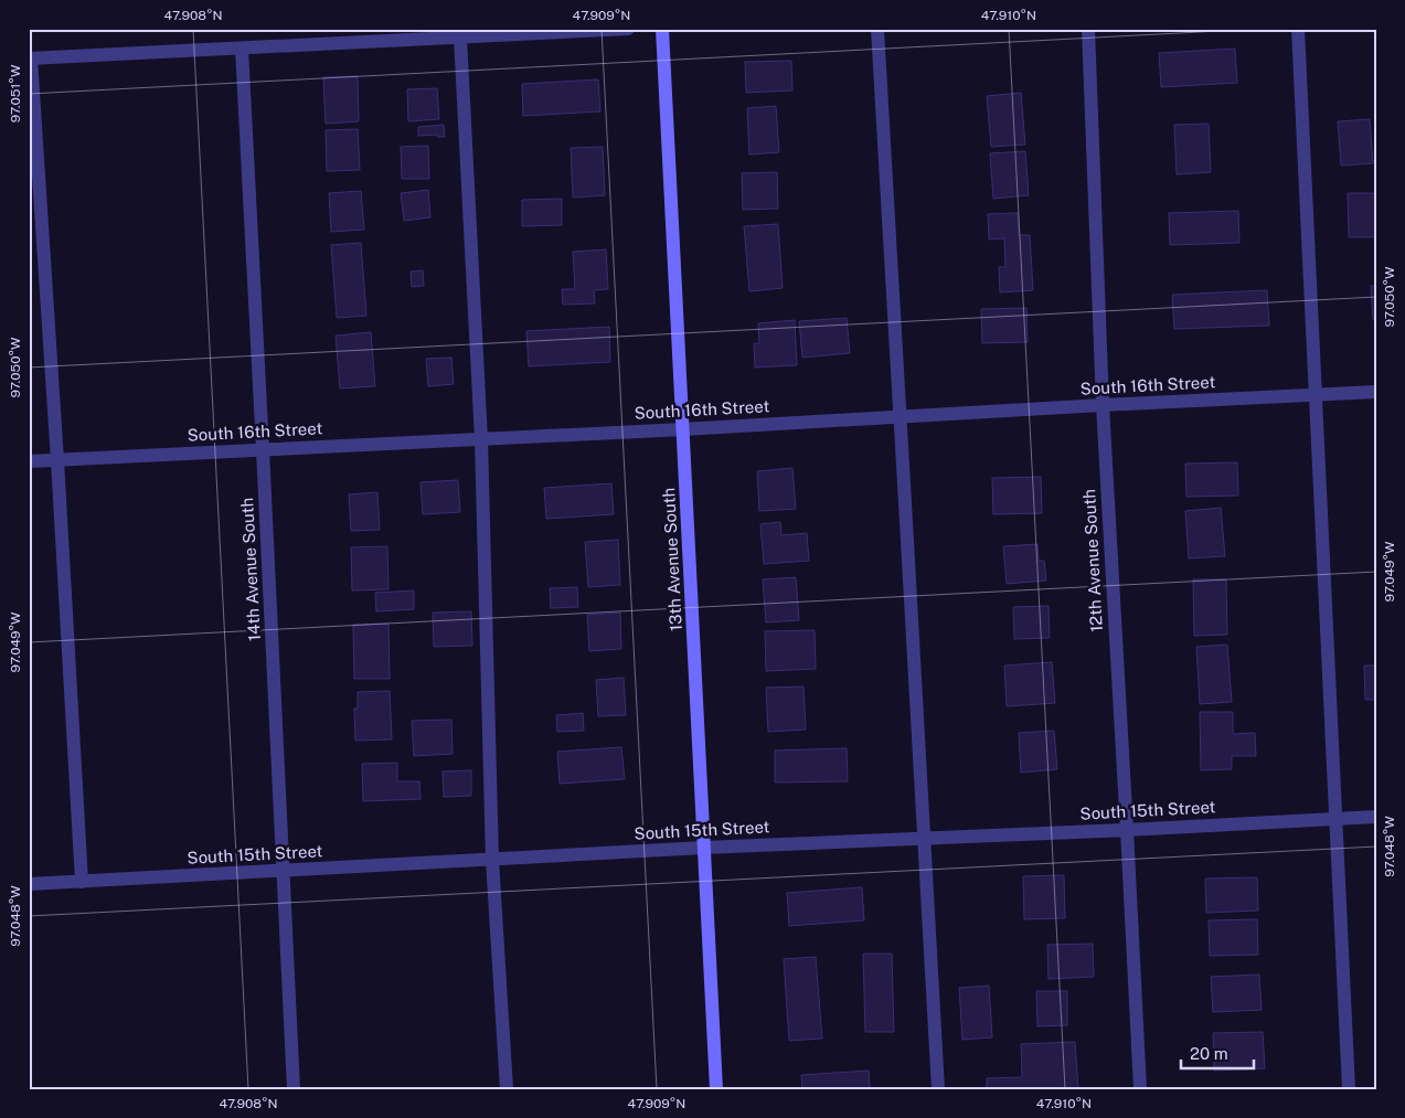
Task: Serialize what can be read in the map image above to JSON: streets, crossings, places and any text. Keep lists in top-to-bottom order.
{
  "streets": {
    "street": [
      "South 16th Street",
      "13th Avenue South",
      "12th Avenue South",
      "14th Avenue South",
      "South 15th Street"
    ]
  },
  "crossings": [
    ["South 16th Street", "13th Avenue South"],
    ["South 16th Street", "12th Avenue South"],
    ["South 16th Street", "14th Avenue South"],
    ["13th Avenue South", "South 15th Street"],
    ["12th Avenue South", "South 15th Street"],
    ["14th Avenue South", "South 15th Street"]
  ],
  "scale_bar": "20 m",
  "coordinates": [
    "47.908°N",
    "47.909°N",
    "47.910°N",
    "97.051°W",
    "97.050°W",
    "97.049°W",
    "97.048°W"
  ]
}
